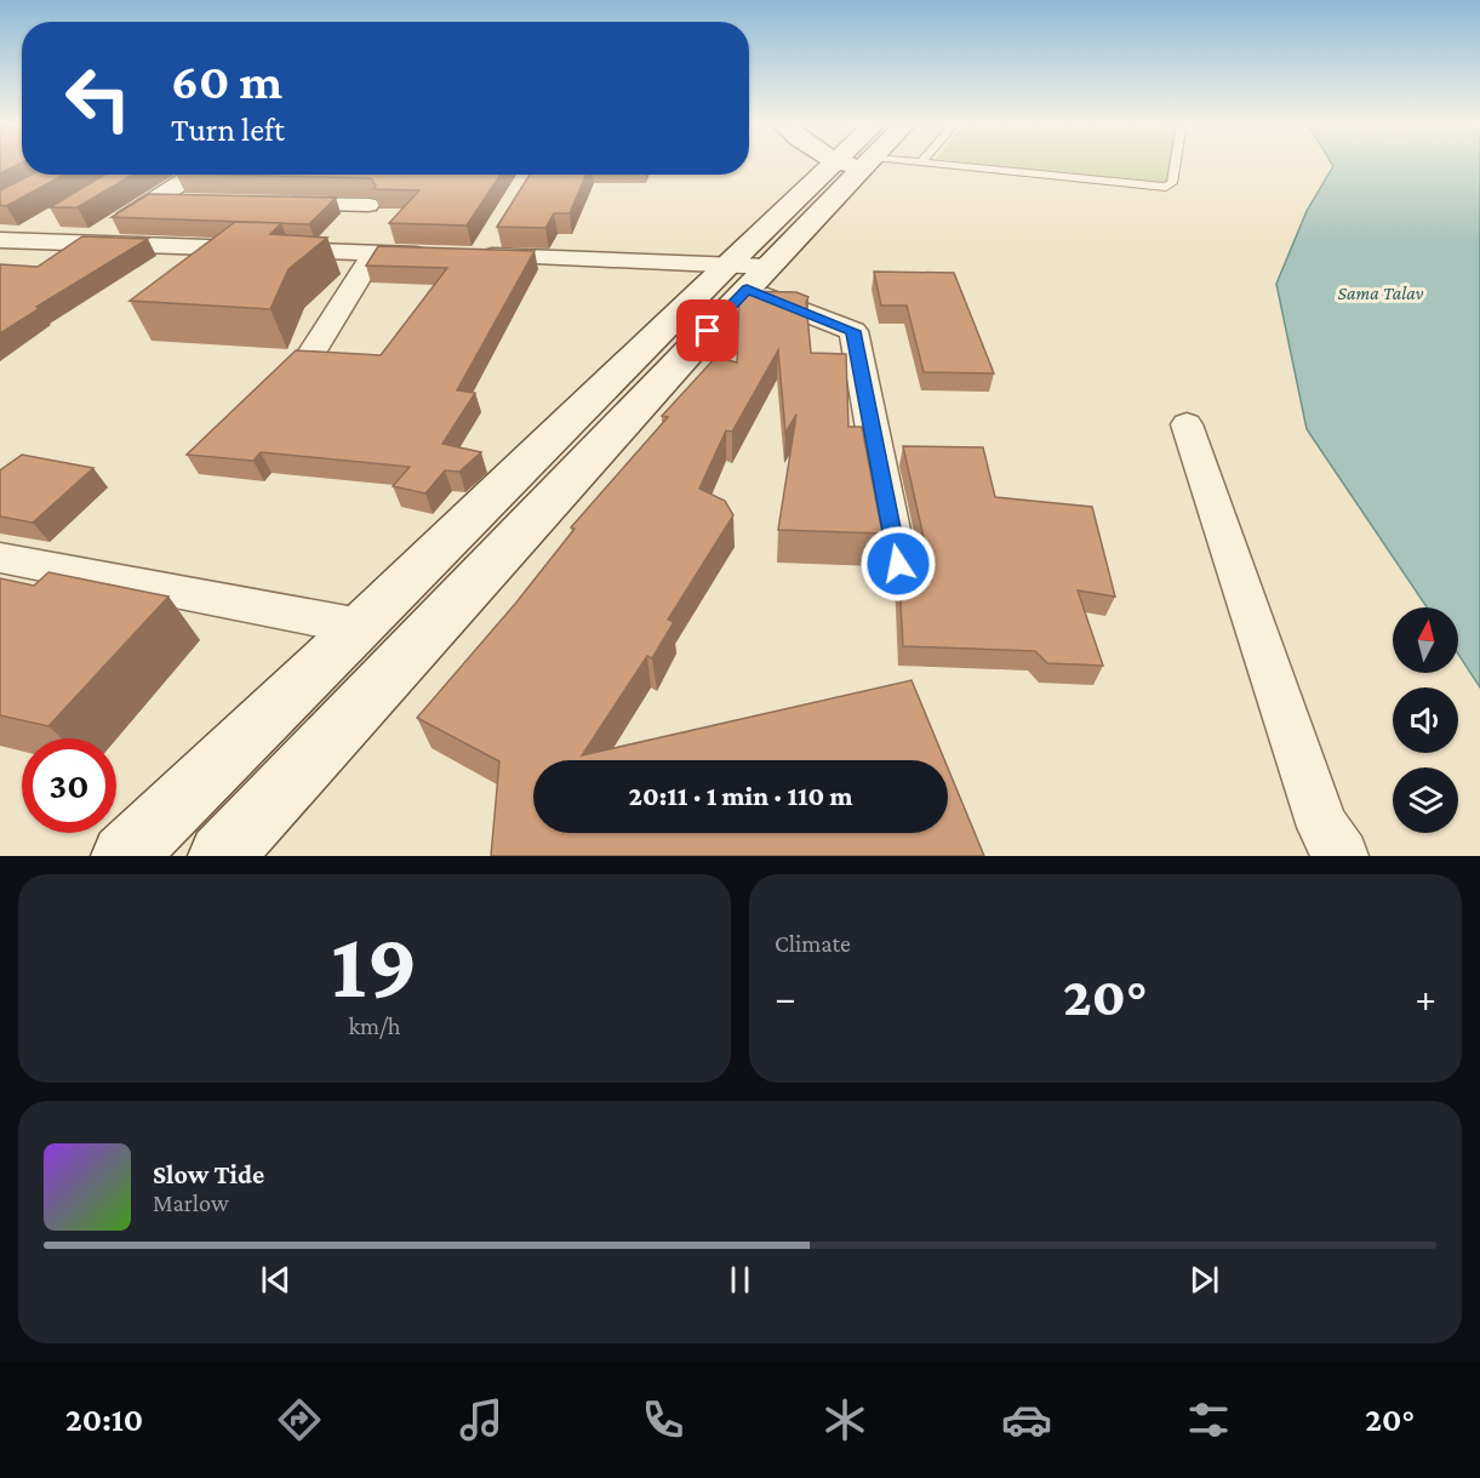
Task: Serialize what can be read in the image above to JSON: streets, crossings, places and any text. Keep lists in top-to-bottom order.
{
  "water": ["Sama Talav"],
  "north": "top",
  "page": {
    "turn": ["60 m", "Turn left"],
    "limit": "30",
    "trip": "20:11 · 1 min · 110 m",
    "tile": [
      ["19", "km/h"],
      "Climate"
    ],
    "heat": ["−", "20°", "+"],
    "song": ["Slow Tide", "Marlow"],
    "tabs": ["20:10", "20°"]
  }
}
